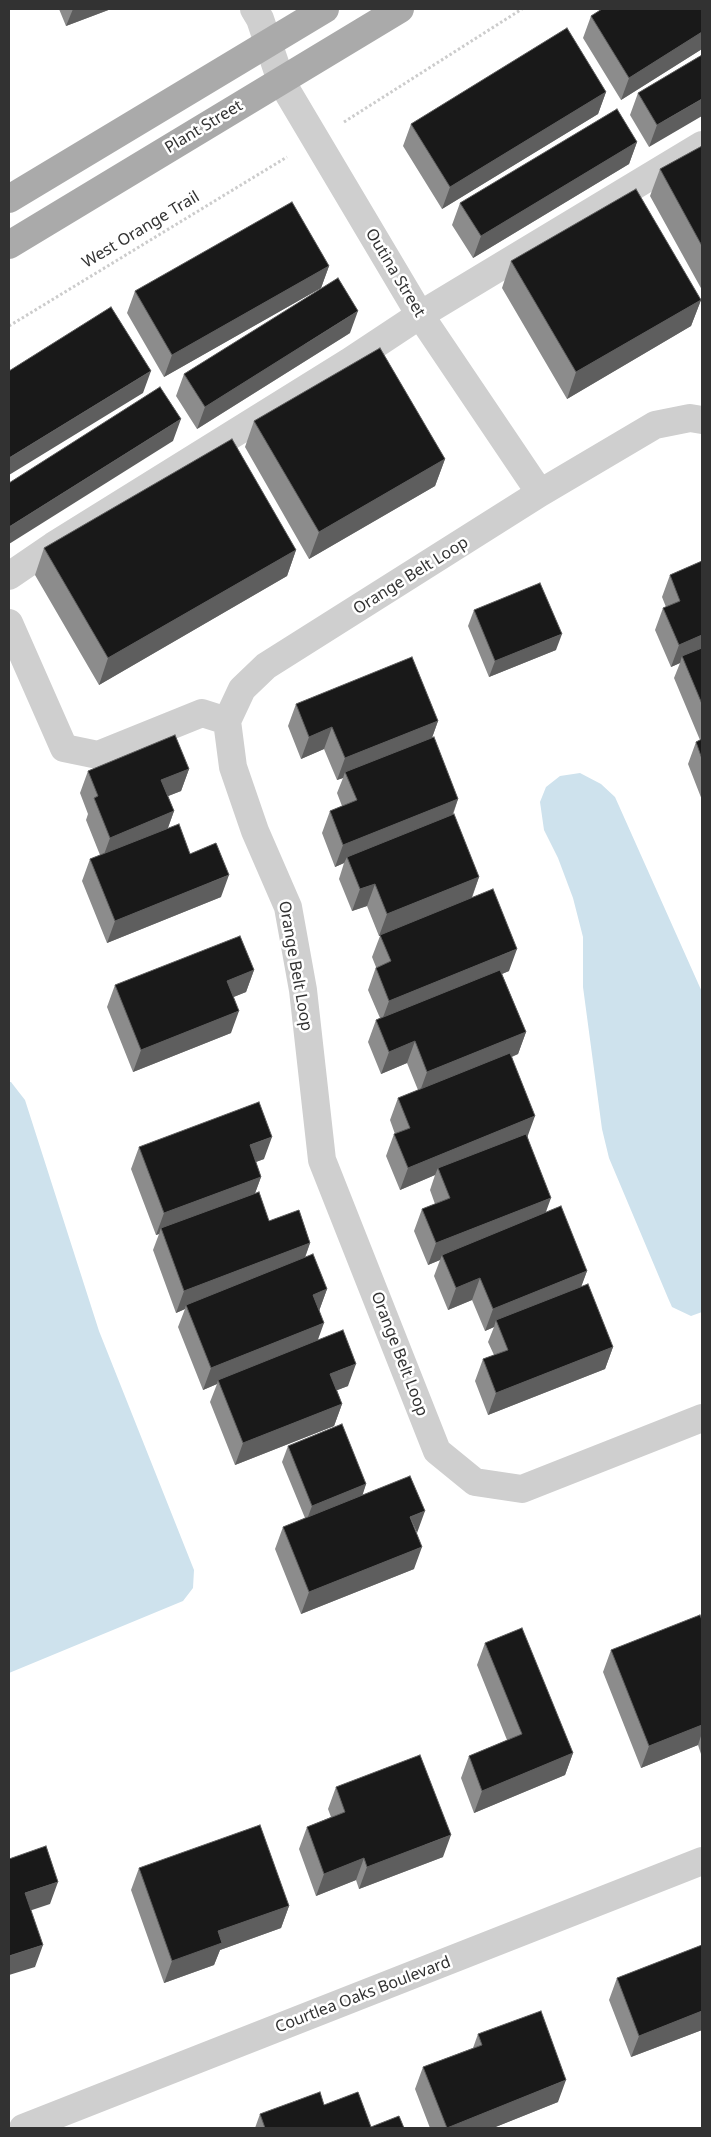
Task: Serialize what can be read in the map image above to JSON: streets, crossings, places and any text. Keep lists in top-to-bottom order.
{
  "streets": {
    "main road": ["Plant Street"],
    "street": ["Outina Street", "Orange Belt Loop", "Courtlea Oaks Boulevard"],
    "path": ["West Orange Trail"]
  },
  "crossings": [
    ["Plant Street", "Outina Street"],
    ["Outina Street", "Orange Belt Loop"]
  ]
}
